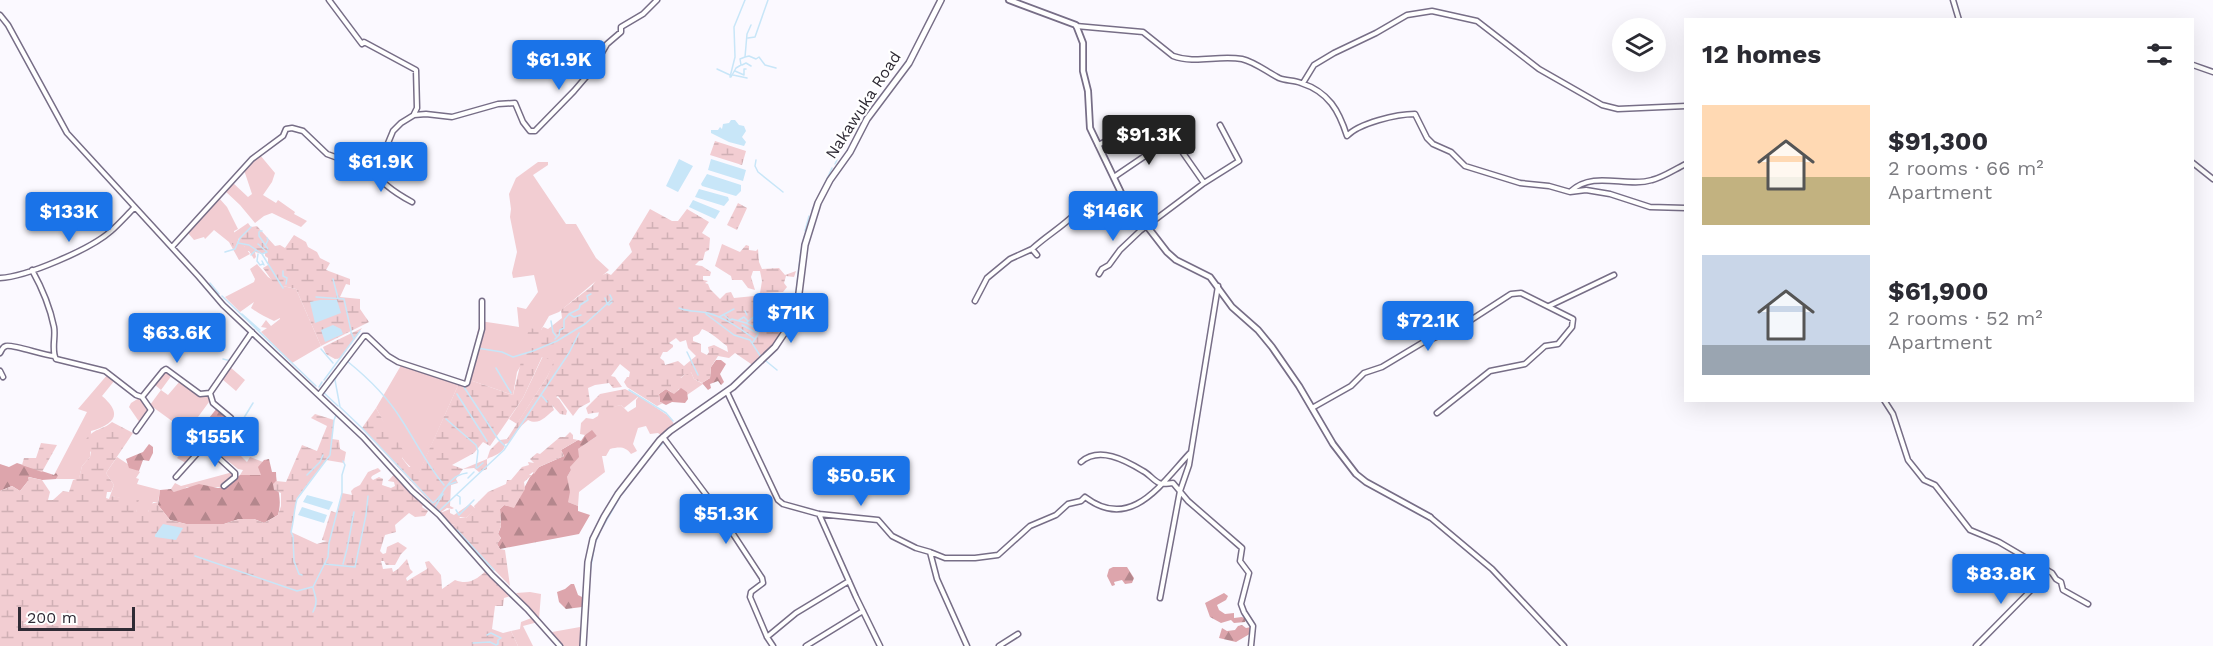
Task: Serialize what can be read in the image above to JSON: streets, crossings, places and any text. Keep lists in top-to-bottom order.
{
  "streets": {
    "main road": ["Nakawuka Road"]
  },
  "scale_bar": "200 m",
  "page": {
    "heading": "12 homes",
    "price": [
      "$61.9K",
      "$91.3K",
      "$61.9K",
      "$146K",
      "$133K",
      "$71K",
      "$72.1K",
      "$63.6K",
      "$155K",
      "$50.5K",
      "$51.3K",
      "$83.8K"
    ],
    "list": [
      {
        "name": "$91,300",
        "note": "2 rooms · 66 m² · Apartment"
      },
      {
        "name": "$61,900",
        "note": "2 rooms · 52 m² · Apartment"
      }
    ],
    "scale": "200 m"
  }
}
